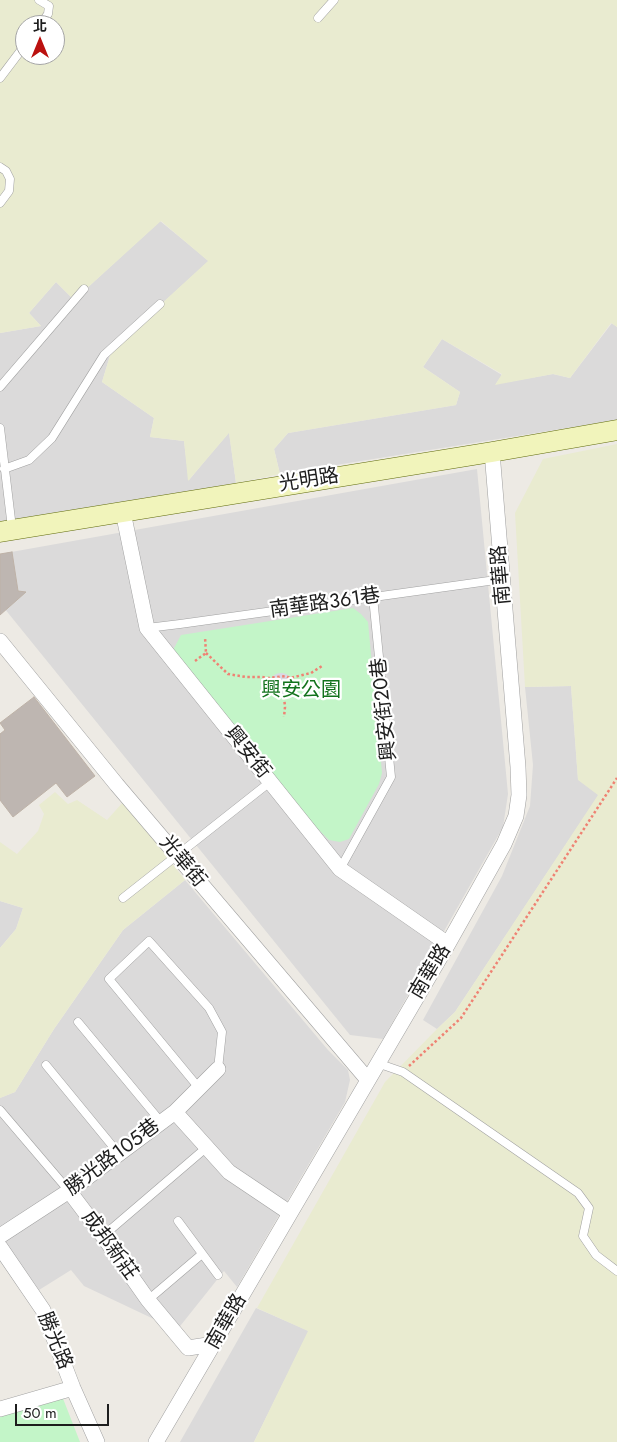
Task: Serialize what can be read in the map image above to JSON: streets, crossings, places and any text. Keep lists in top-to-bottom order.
{
  "streets": {
    "main road": ["光明路"],
    "street": [
      "南華路",
      "興安街",
      "光華街",
      "勝光路105巷",
      "成邦新莊",
      "勝光路"
    ],
    "lane": ["南華路361巷", "興安街20巷"]
  },
  "crossings": [
    ["光明路", "南華路"],
    ["光明路", "興安街"],
    ["南華路", "南華路361巷"],
    ["南華路", "興安街"],
    ["南華路", "光華街"],
    ["南華路", "成邦新莊"],
    ["南華路361巷", "興安街20巷"],
    ["南華路361巷", "興安街"],
    ["興安街20巷", "興安街"],
    ["勝光路105巷", "成邦新莊"]
  ],
  "parks": ["興安公園"],
  "scale_bar": "50 m",
  "north": "top"
}
